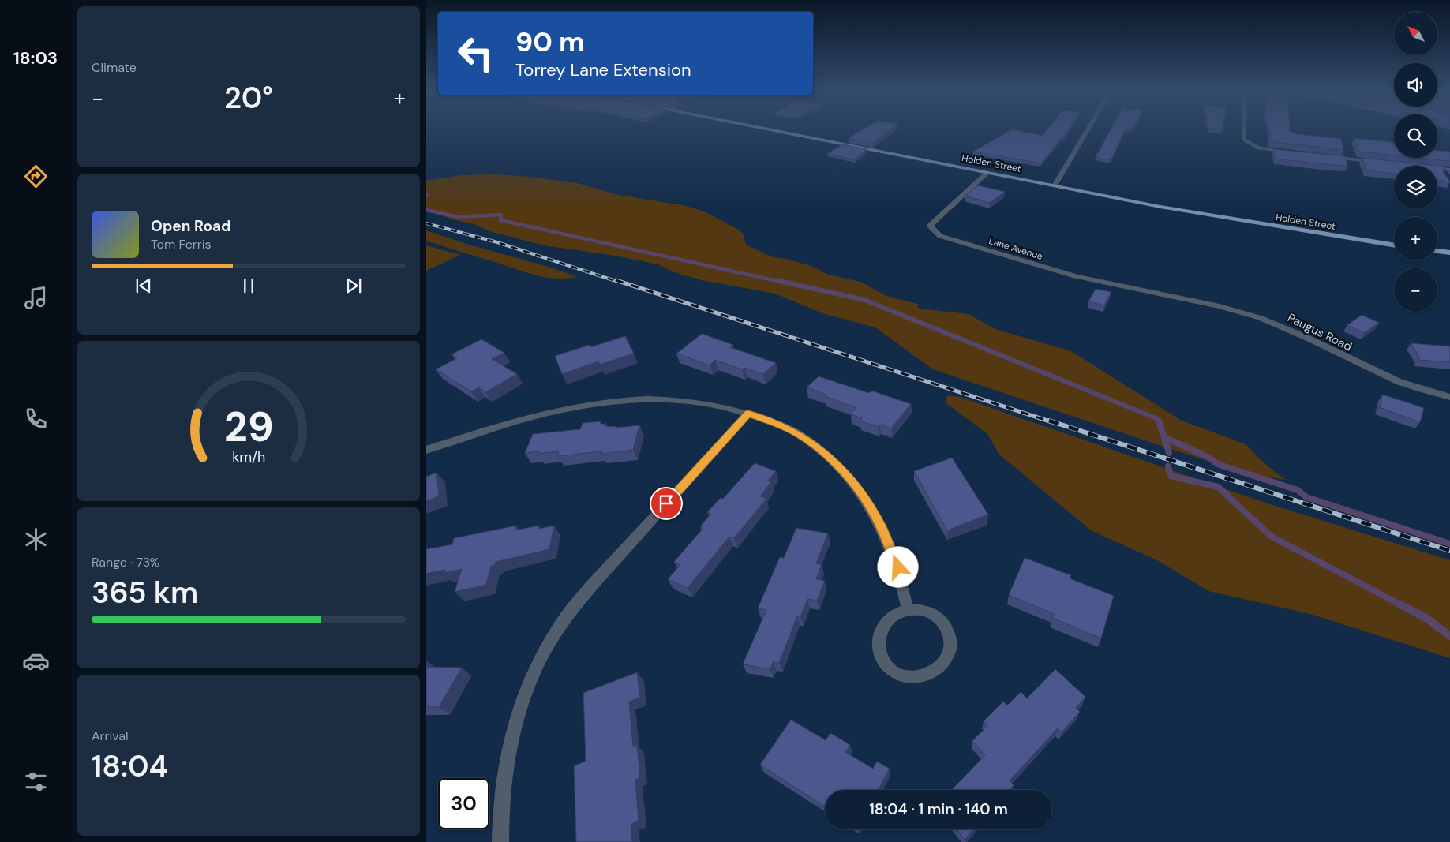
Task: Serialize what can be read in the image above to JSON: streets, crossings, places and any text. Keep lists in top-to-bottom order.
{
  "streets": {
    "main road": ["Holden Street"],
    "street": ["Lane Avenue", "Paugus Road"]
  },
  "crossings": [
    ["Holden Street", "Lane Avenue"],
    ["Lane Avenue", "Paugus Road"]
  ],
  "north": "top left",
  "page": {
    "tabs": "18:03",
    "tile": [
      "Climate",
      ["Range · 73%", "365 km"],
      ["Arrival", "18:04"]
    ],
    "map_buttons": ["+", "−"],
    "turn": ["90 m", "Torrey Lane Extension"],
    "heat": ["−", "20°", "+"],
    "song": ["Open Road", "Tom Ferris"],
    "limit": "30",
    "trip": "18:04 · 1 min · 140 m",
    "gauge": ["29", "km/h"]
  }
}
